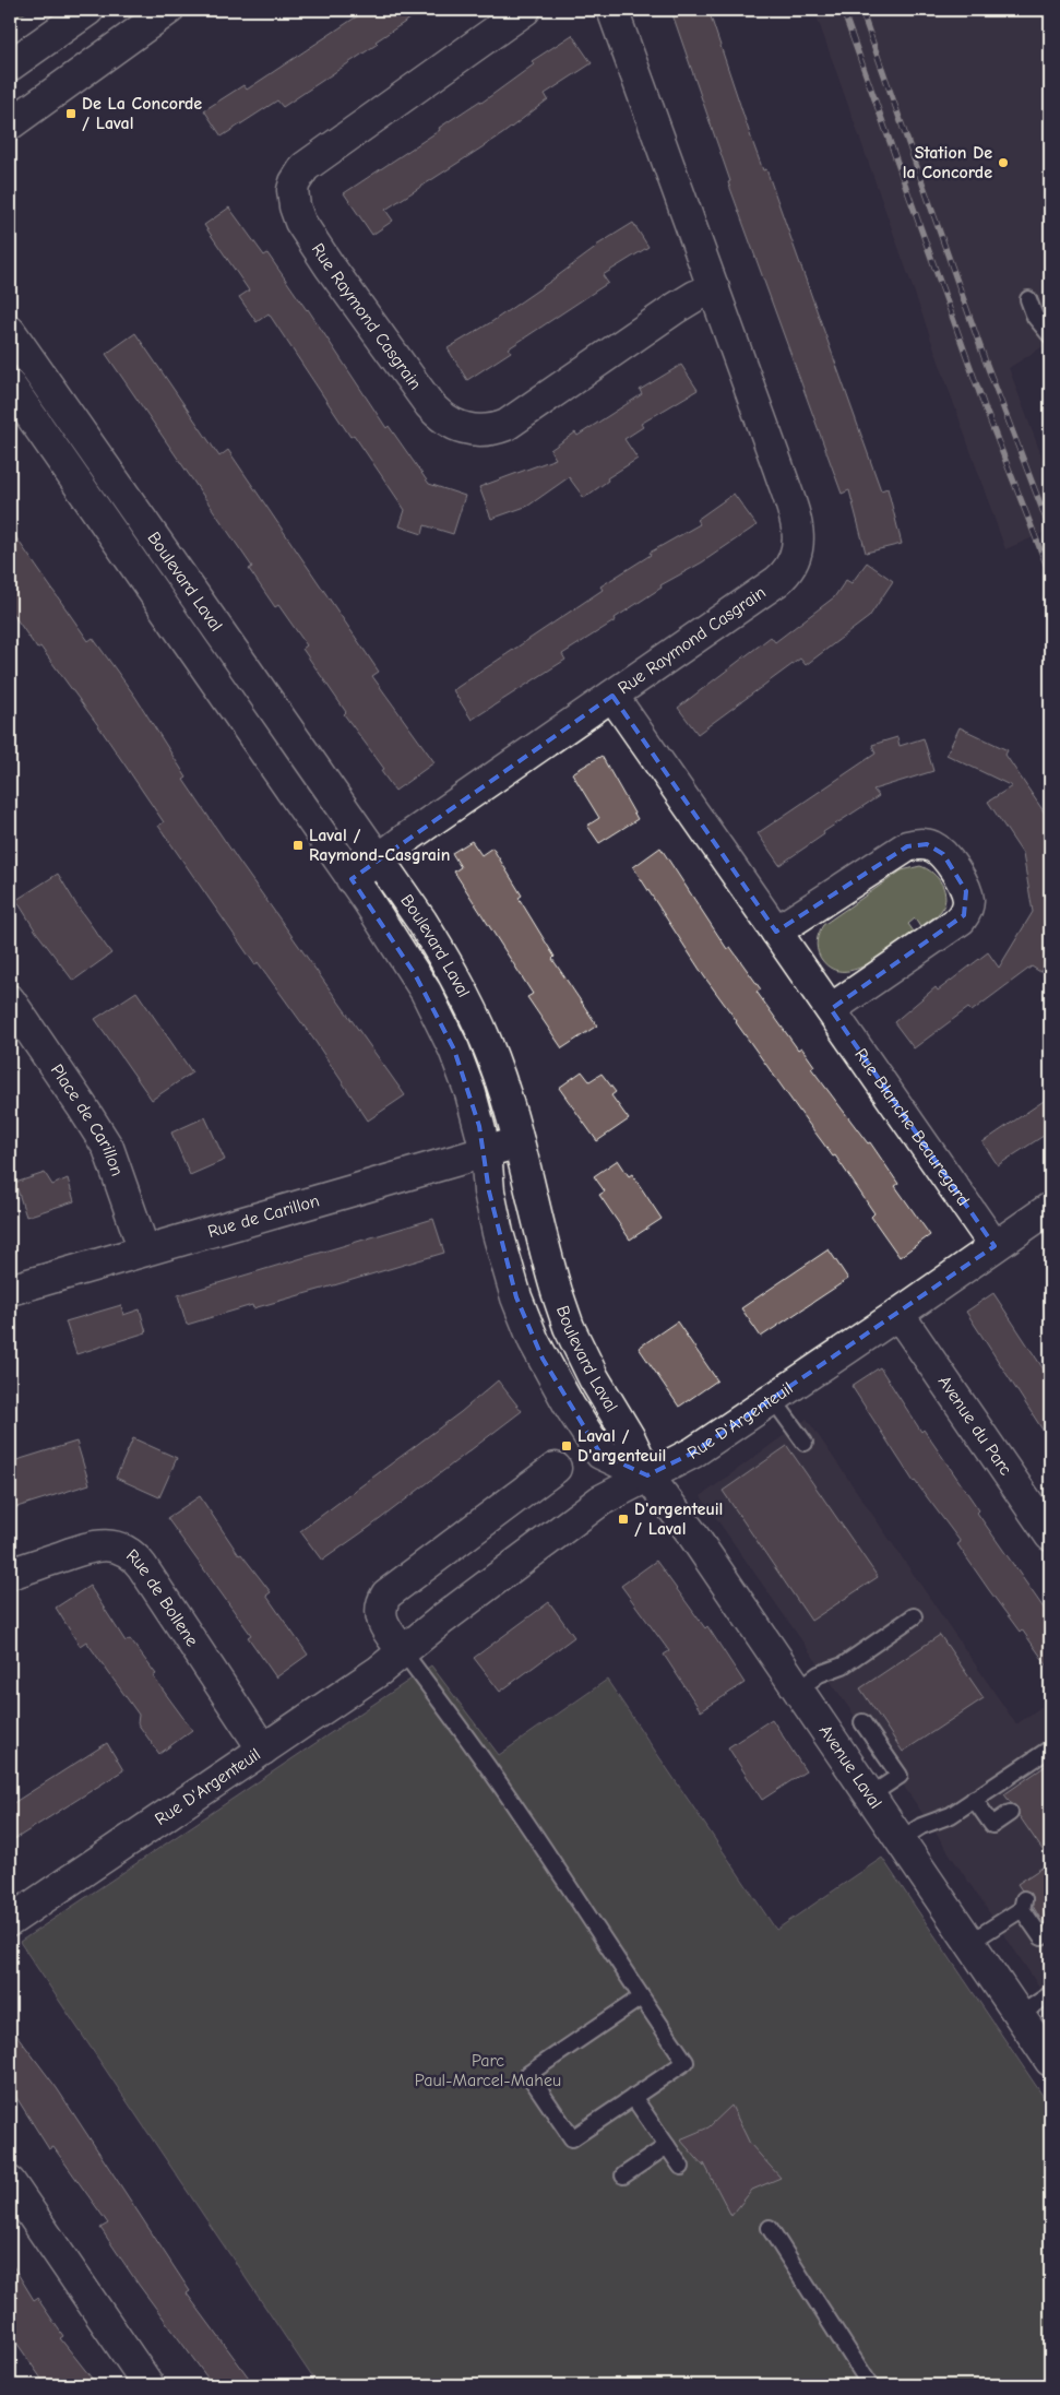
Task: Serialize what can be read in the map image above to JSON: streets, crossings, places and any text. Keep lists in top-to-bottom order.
{
  "streets": {
    "street": [
      "Rue Raymond Casgrain",
      "Boulevard Laval",
      "Place de Carillon",
      "Rue Blanche Beauregard",
      "Rue de Carillon",
      "Rue D'Argenteuil",
      "Avenue du Parc",
      "Rue de Bollene",
      "Avenue Laval"
    ]
  },
  "crossings": [
    ["Rue Raymond Casgrain", "Boulevard Laval"],
    ["Rue Raymond Casgrain", "Rue Blanche Beauregard"],
    ["Boulevard Laval", "Rue de Carillon"],
    ["Boulevard Laval", "Rue D'Argenteuil"],
    ["Boulevard Laval", "Avenue Laval"],
    ["Place de Carillon", "Rue de Carillon"],
    ["Rue Blanche Beauregard", "Rue D'Argenteuil"],
    ["Rue D'Argenteuil", "Avenue du Parc"],
    ["Rue D'Argenteuil", "Rue de Bollene"],
    ["Rue D'Argenteuil", "Avenue Laval"]
  ],
  "parks": ["Parc Paul-Marcel-Maheu"],
  "places": {
    "transit": [
      "De La Concorde / Laval",
      "Laval / Raymond-Casgrain",
      "Laval / D'argenteuil",
      "D'argenteuil / Laval"
    ],
    "other": ["Station De la Concorde"]
  }
}
